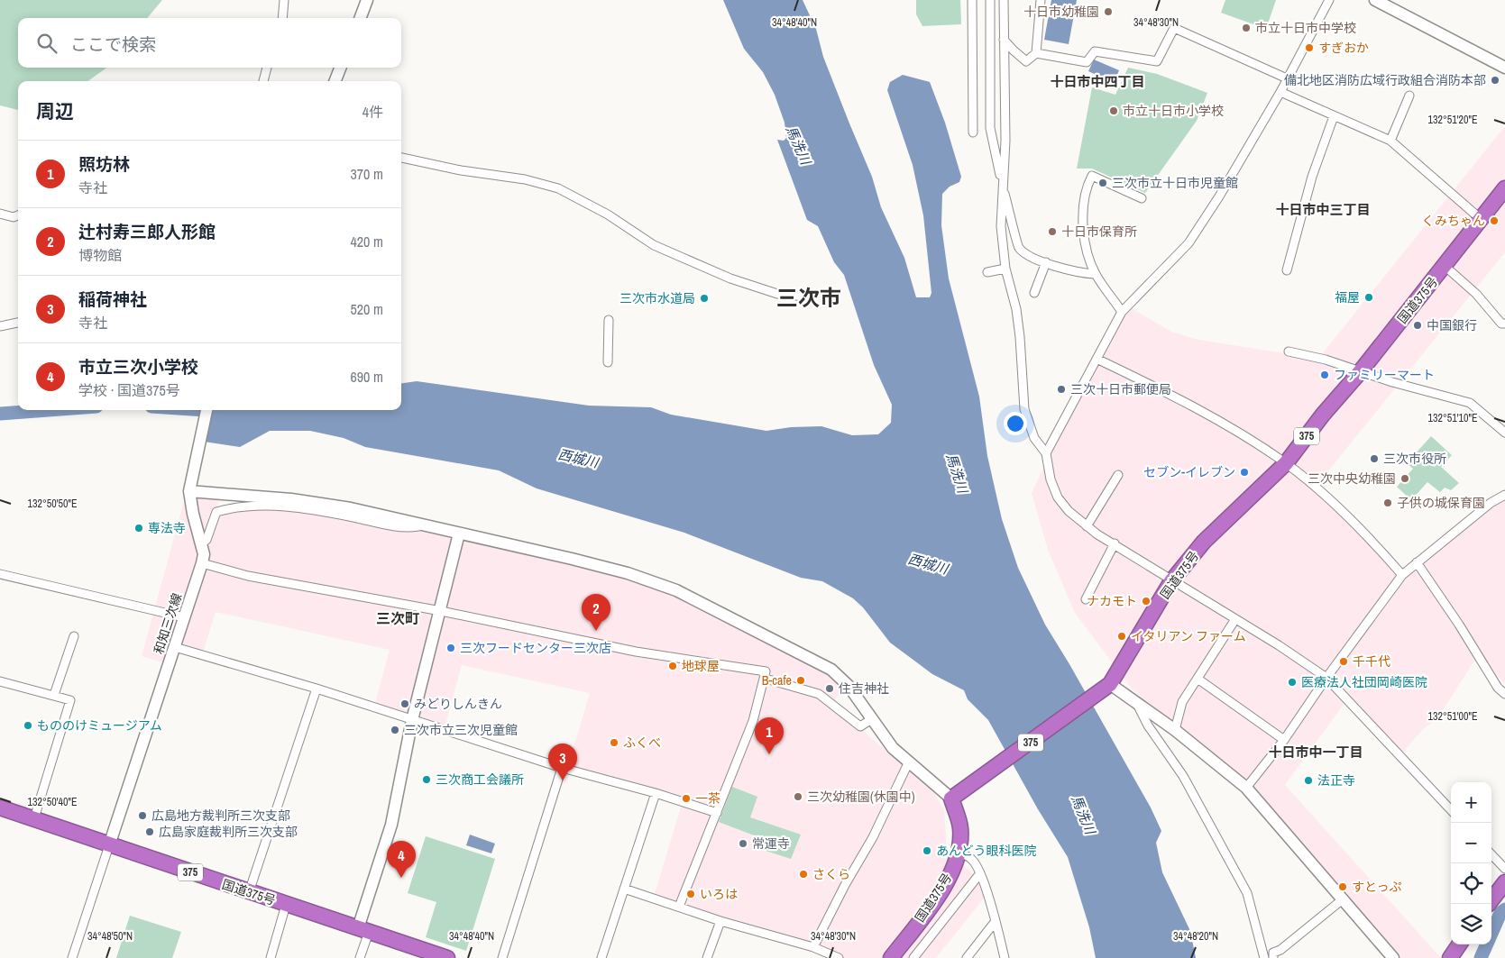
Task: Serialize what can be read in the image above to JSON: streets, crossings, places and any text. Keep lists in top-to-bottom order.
{
  "streets": {
    "highway": ["国道375号", "375"],
    "street": ["和知三次線"]
  },
  "crossings": [
    ["国道375号", "和知三次線"]
  ],
  "districts": [
    "十日市中四丁目",
    "十日市中三丁目",
    "三次市",
    "三次町",
    "十日市中一丁目"
  ],
  "water": ["馬洗川", "西城川"],
  "places": [
    "十日市幼稚園",
    "市立十日市中学校",
    "すぎおか",
    "備北地区消防広域行政組合消防本部",
    "市立十日市小学校",
    "三次市立十日市児童館",
    "くみちゃん",
    "十日市保育所",
    "福屋",
    "三次市水道局",
    "中国銀行",
    "ファミリーマート",
    "三次十日市郵便局",
    "三次市役所",
    "セブン-イレブン",
    "三次中央幼稚園",
    "子供の城保育園",
    "専法寺",
    "ナカモト",
    "イタリアン ファーム",
    "三次フードセンター三次店",
    "千千代",
    "地球屋",
    "B-cafe",
    "医療法人社団岡崎医院",
    "住吉神社",
    "みどりしんきん",
    "もののけミュージアム",
    "三次市立三次児童館",
    "ふくべ",
    "三次商工会議所",
    "法正寺",
    "三次幼稚園(休園中)",
    "一茶",
    "広島地方裁判所三次支部",
    "広島家庭裁判所三次支部",
    "常運寺",
    "あんどう眼科医院",
    "さくら",
    "すとっぷ",
    "いろは"
  ],
  "page": {
    "search": "ここで検索",
    "heading": ["周辺", "4件"],
    "list": [
      {
        "mark": "1",
        "name": "照坊林",
        "note": "寺社",
        "value": "370 m"
      },
      {
        "mark": "2",
        "name": "辻村寿三郎人形館",
        "note": "博物館",
        "value": "420 m"
      },
      {
        "mark": "3",
        "name": "稲荷神社",
        "note": "寺社",
        "value": "520 m"
      },
      {
        "mark": "4",
        "name": "市立三次小学校",
        "note": "学校 · 国道375号",
        "value": "690 m"
      }
    ],
    "pins": [
      "2",
      "1",
      "3",
      "4"
    ],
    "map_buttons": ["+", "−"]
  },
  "coordinates": [
    "34°48'40\"N",
    "34°48'30\"N",
    "132°51'20\"E",
    "132°51'10\"E",
    "132°50'50\"E",
    "132°51'00\"E",
    "132°50'40\"E",
    "34°48'50\"N",
    "34°48'20\"N"
  ]
}
